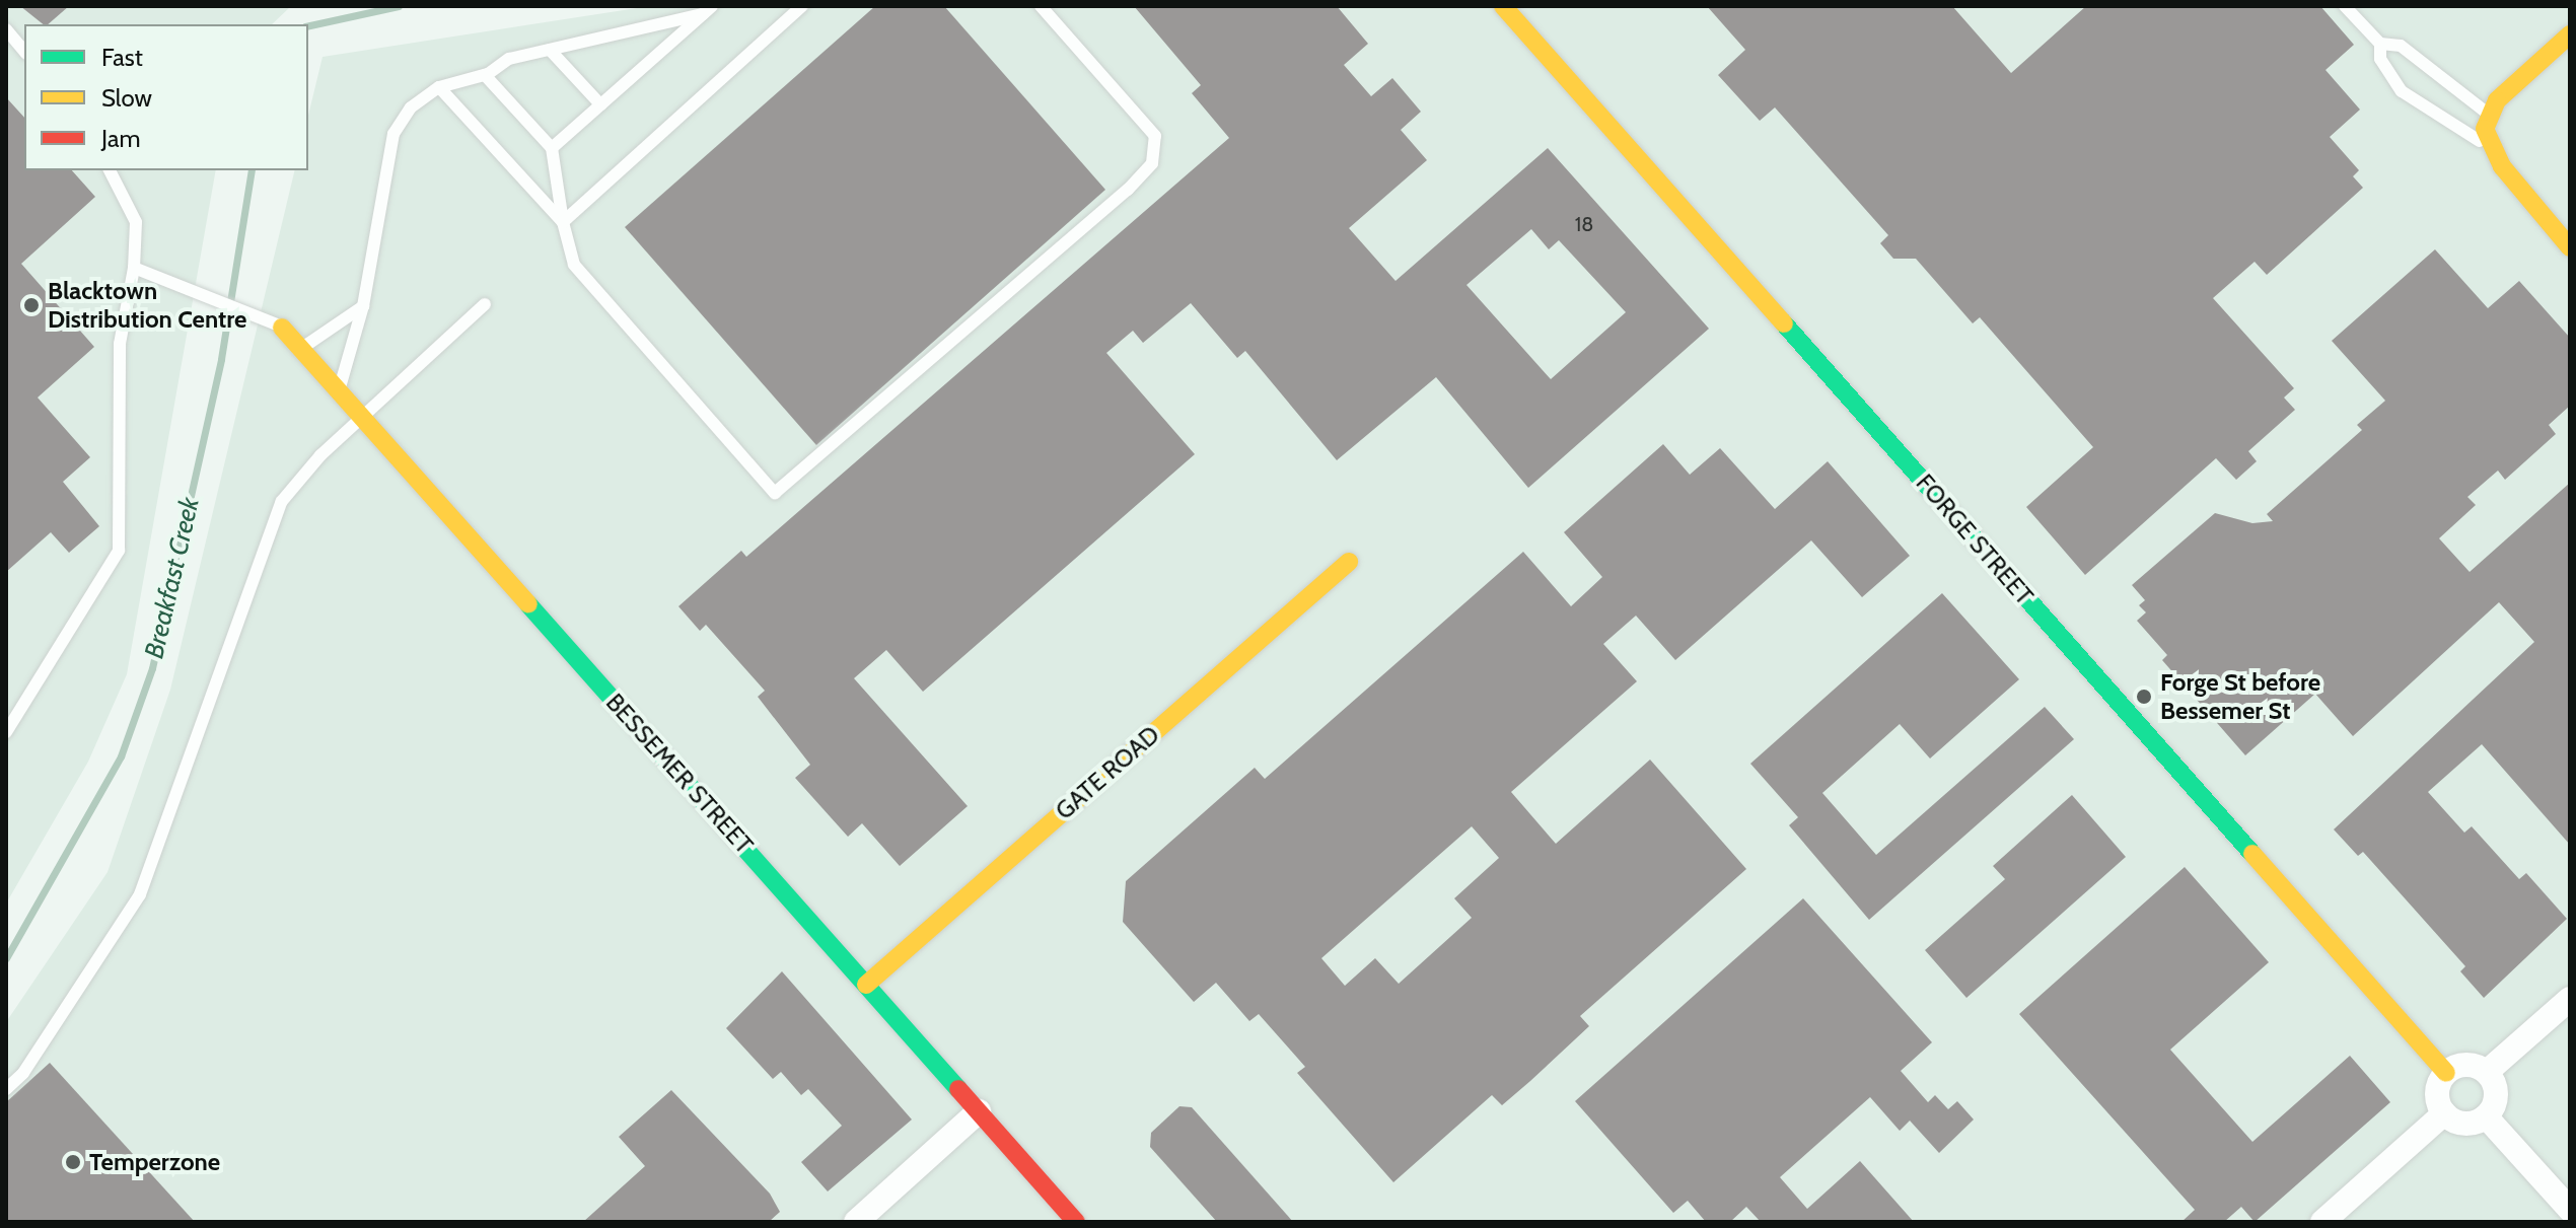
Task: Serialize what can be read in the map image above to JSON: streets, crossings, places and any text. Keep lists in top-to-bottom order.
{
  "streets": {
    "street": ["FORGE STREET", "GATE ROAD", "BESSEMER STREET"]
  },
  "crossings": [
    ["GATE ROAD", "BESSEMER STREET"]
  ],
  "water": ["Breakfast Creek"],
  "places": ["Blacktown Distribution Centre", "Forge St before Bessemer St", "Temperzone"],
  "house_numbers": ["18"],
  "legend": ["Fast", "Slow", "Jam"]
}
